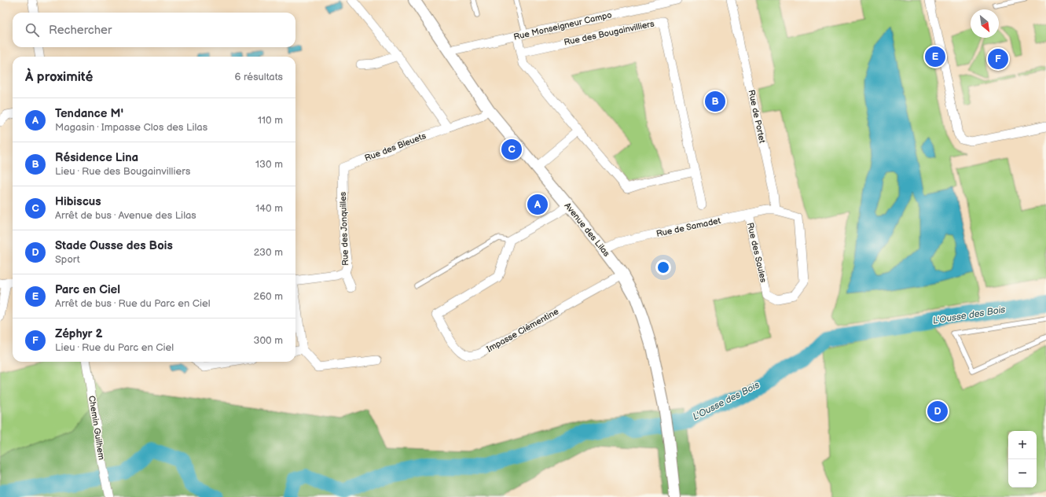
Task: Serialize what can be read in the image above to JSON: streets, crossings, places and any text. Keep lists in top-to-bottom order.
{
  "streets": {
    "street": [
      "Rue Monseigneur Campo",
      "Rue des Bougainvilliers",
      "Rue de Portet",
      "Rue des Bleuets",
      "Rue de Samadet",
      "Rue des Jonquilles",
      "Avenue des Lilas",
      "Rue des Saules",
      "Impasse Clémentine",
      "Chemin Guilhem"
    ]
  },
  "crossings": [
    ["Rue Monseigneur Campo", "Avenue des Lilas"],
    ["Rue de Portet", "Rue de Samadet"],
    ["Rue de Portet", "Rue des Saules"],
    ["Rue des Bleuets", "Rue des Jonquilles"],
    ["Rue des Bleuets", "Avenue des Lilas"],
    ["Rue de Samadet", "Avenue des Lilas"],
    ["Rue de Samadet", "Rue des Saules"],
    ["Avenue des Lilas", "Impasse Clémentine"]
  ],
  "water": ["L'Ousse des Bois"],
  "north": "bottom right",
  "page": {
    "search": "Rechercher",
    "pins": [
      "E",
      "F",
      "B",
      "C",
      "A",
      "D"
    ],
    "heading": ["À proximité", "6 résultats"],
    "list": [
      {
        "mark": "A",
        "name": "Tendance M'",
        "note": "Magasin · Impasse Clos des Lilas",
        "value": "110 m"
      },
      {
        "mark": "B",
        "name": "Résidence Lina",
        "note": "Lieu · Rue des Bougainvilliers",
        "value": "130 m"
      },
      {
        "mark": "C",
        "name": "Hibiscus",
        "note": "Arrêt de bus · Avenue des Lilas",
        "value": "140 m"
      },
      {
        "mark": "D",
        "name": "Stade Ousse des Bois",
        "note": "Sport",
        "value": "230 m"
      },
      {
        "mark": "E",
        "name": "Parc en Ciel",
        "note": "Arrêt de bus · Rue du Parc en Ciel",
        "value": "260 m"
      },
      {
        "mark": "F",
        "name": "Zéphyr 2",
        "note": "Lieu · Rue du Parc en Ciel",
        "value": "300 m"
      }
    ],
    "map_buttons": ["+", "−"]
  }
}
